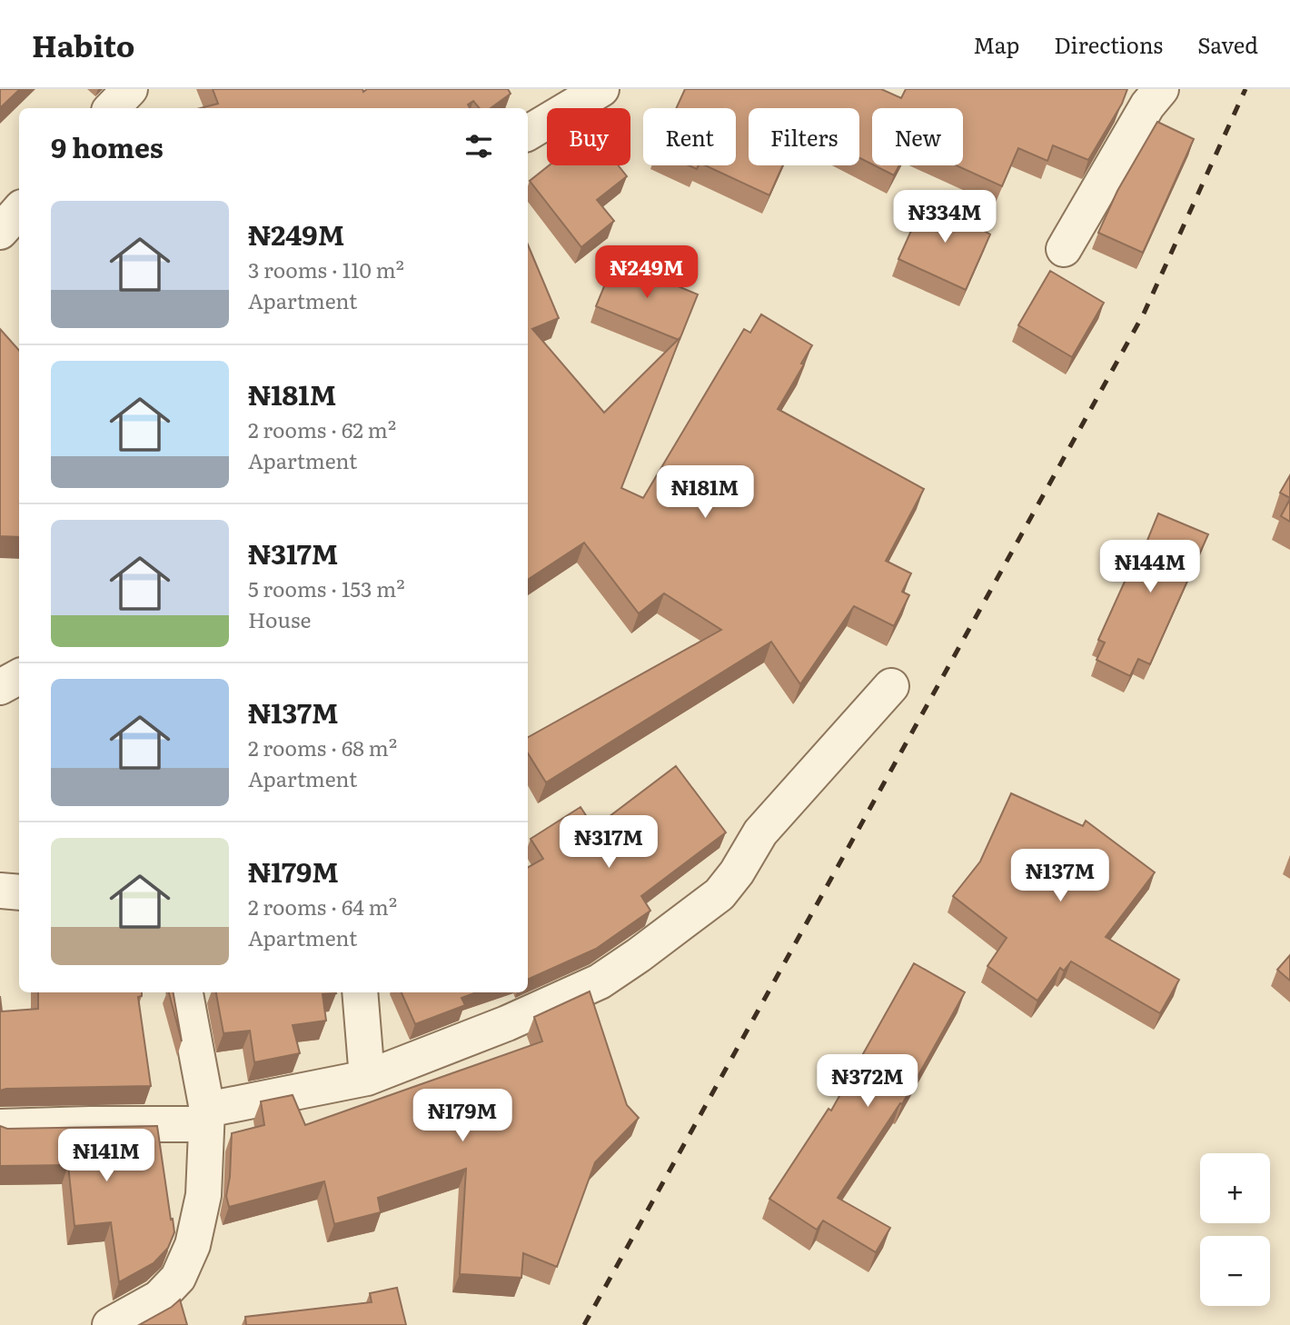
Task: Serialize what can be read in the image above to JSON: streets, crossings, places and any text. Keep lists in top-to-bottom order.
{
  "page": {
    "header": "Habito",
    "nav": ["Map", "Directions", "Saved"],
    "chip": [
      "Buy",
      "Rent",
      "Filters",
      "New"
    ],
    "heading": "9 homes",
    "list": [
      {
        "name": "₦249M",
        "note": "3 rooms · 110 m² · Apartment"
      },
      {
        "name": "₦181M",
        "note": "2 rooms · 62 m² · Apartment"
      },
      {
        "name": "₦317M",
        "note": "5 rooms · 153 m² · House"
      },
      {
        "name": "₦137M",
        "note": "2 rooms · 68 m² · Apartment"
      },
      {
        "name": "₦179M",
        "note": "2 rooms · 64 m² · Apartment"
      }
    ],
    "price": [
      "₦334M",
      "₦249M",
      "₦181M",
      "₦144M",
      "₦317M",
      "₦137M",
      "₦372M",
      "₦179M",
      "₦141M"
    ],
    "map_buttons": ["+", "−"]
  }
}
